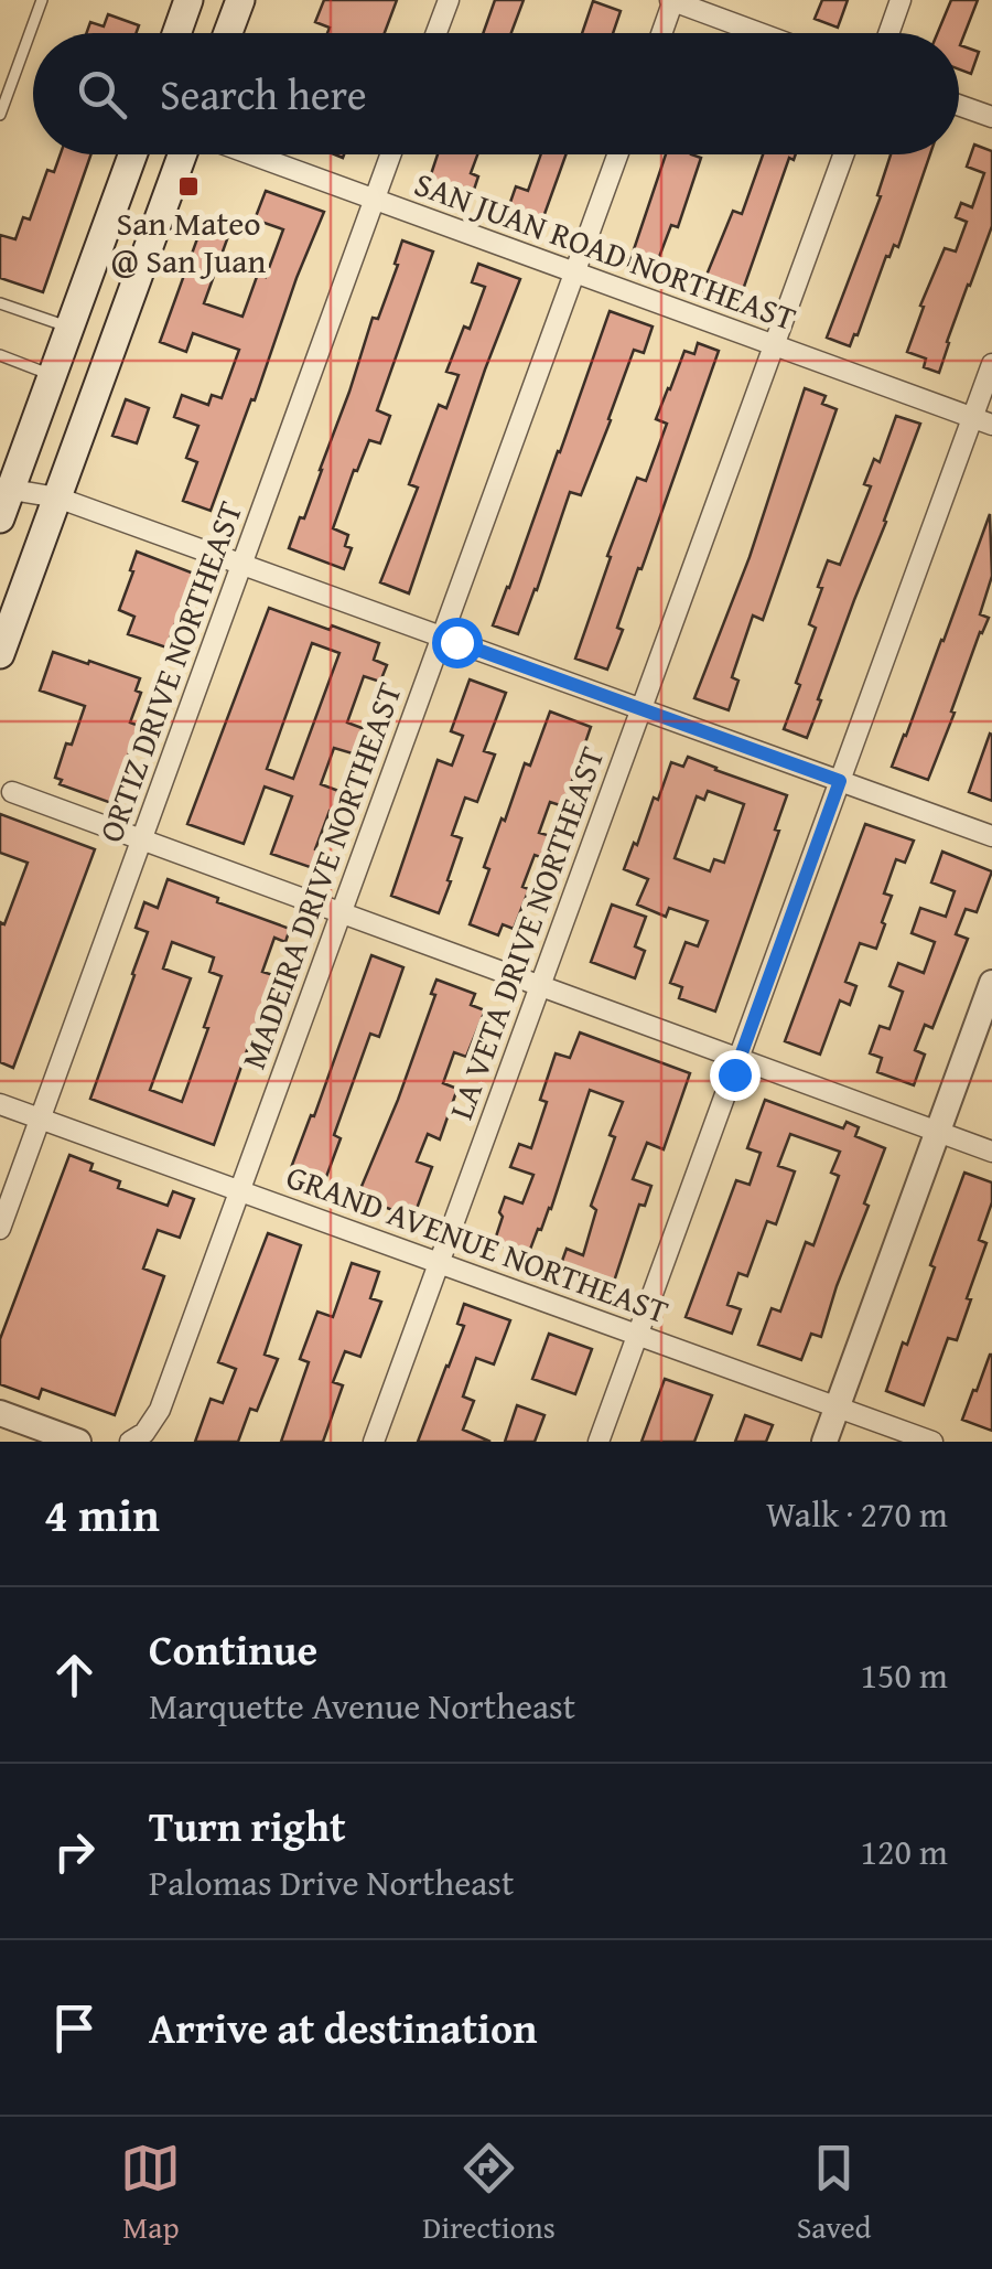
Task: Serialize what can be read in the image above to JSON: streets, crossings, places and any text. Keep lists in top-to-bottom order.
{
  "streets": {
    "street": [
      "SAN JUAN ROAD NORTHEAST",
      "ORTIZ DRIVE NORTHEAST",
      "MADEIRA DRIVE NORTHEAST",
      "LA VETA DRIVE NORTHEAST",
      "GRAND AVENUE NORTHEAST"
    ]
  },
  "crossings": [
    ["SAN JUAN ROAD NORTHEAST", "ORTIZ DRIVE NORTHEAST"],
    ["SAN JUAN ROAD NORTHEAST", "MADEIRA DRIVE NORTHEAST"],
    ["SAN JUAN ROAD NORTHEAST", "LA VETA DRIVE NORTHEAST"],
    ["ORTIZ DRIVE NORTHEAST", "GRAND AVENUE NORTHEAST"],
    ["MADEIRA DRIVE NORTHEAST", "GRAND AVENUE NORTHEAST"],
    ["LA VETA DRIVE NORTHEAST", "GRAND AVENUE NORTHEAST"]
  ],
  "places": {
    "transit": ["San Mateo @ San Juan"]
  },
  "page": {
    "search": "Search here",
    "heading": ["4 min", "Walk · 270 m"],
    "list": [
      ["Continue", "Marquette Avenue Northeast", "150 m"],
      ["Turn right", "Palomas Drive Northeast", "120 m"],
      "Arrive at destination"
    ],
    "nav": ["Map", "Directions", "Saved"]
  }
}
